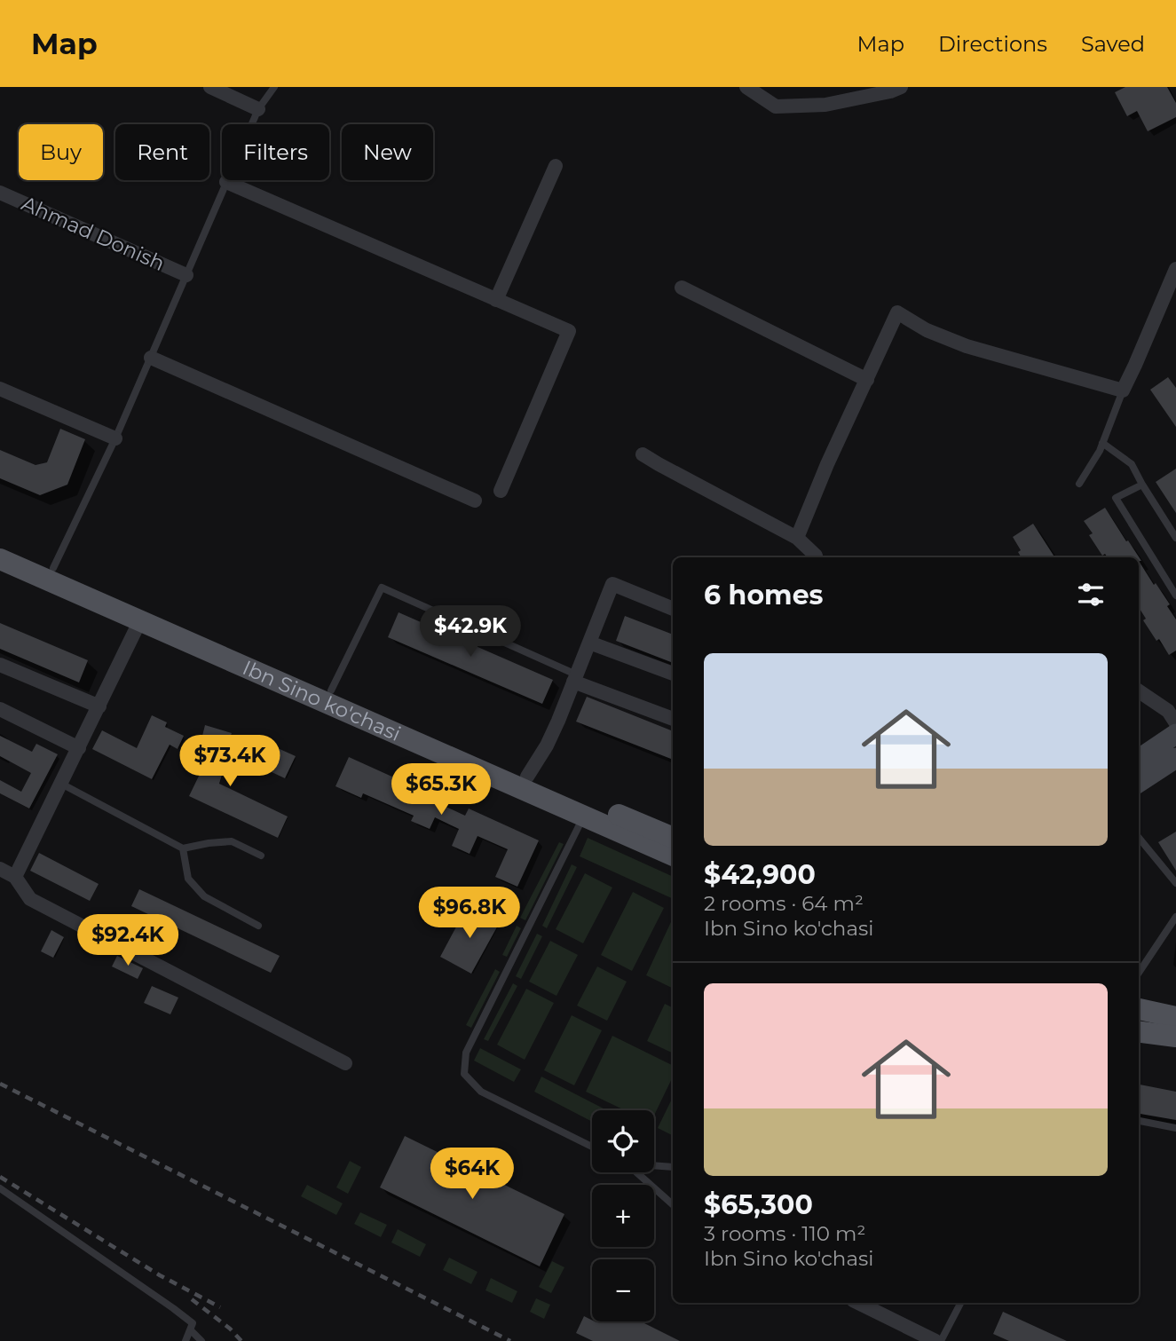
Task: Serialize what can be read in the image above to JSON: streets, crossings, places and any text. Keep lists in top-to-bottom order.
{
  "streets": {
    "main road": ["Ibn Sino ko'chasi"],
    "street": ["Ahmad Donish"]
  },
  "page": {
    "header": "Map",
    "nav": ["Map", "Directions", "Saved"],
    "chip": [
      "Buy",
      "Rent",
      "Filters",
      "New"
    ],
    "heading": "6 homes",
    "price": [
      "$42.9K",
      "$73.4K",
      "$65.3K",
      "$96.8K",
      "$92.4K",
      "$64K"
    ],
    "list": [
      {
        "name": "$42,900",
        "note": "2 rooms · 64 m² · Ibn Sino ko'chasi"
      },
      {
        "name": "$65,300",
        "note": "3 rooms · 110 m² · Ibn Sino ko'chasi"
      }
    ],
    "map_buttons": ["+", "−"]
  }
}
